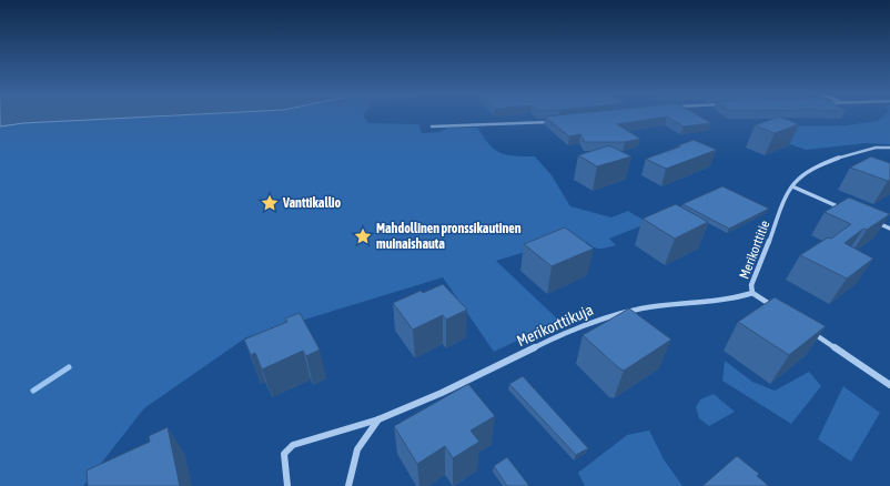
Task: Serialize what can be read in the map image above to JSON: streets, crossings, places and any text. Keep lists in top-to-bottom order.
{
  "streets": {
    "street": ["Merikorttitie", "Merikorttikuja"]
  },
  "crossings": [
    ["Merikorttitie", "Merikorttikuja"]
  ],
  "places": {
    "place": ["Vanttikallio", "Mahdollinen pronssikautinen muinaishauta"]
  }
}
